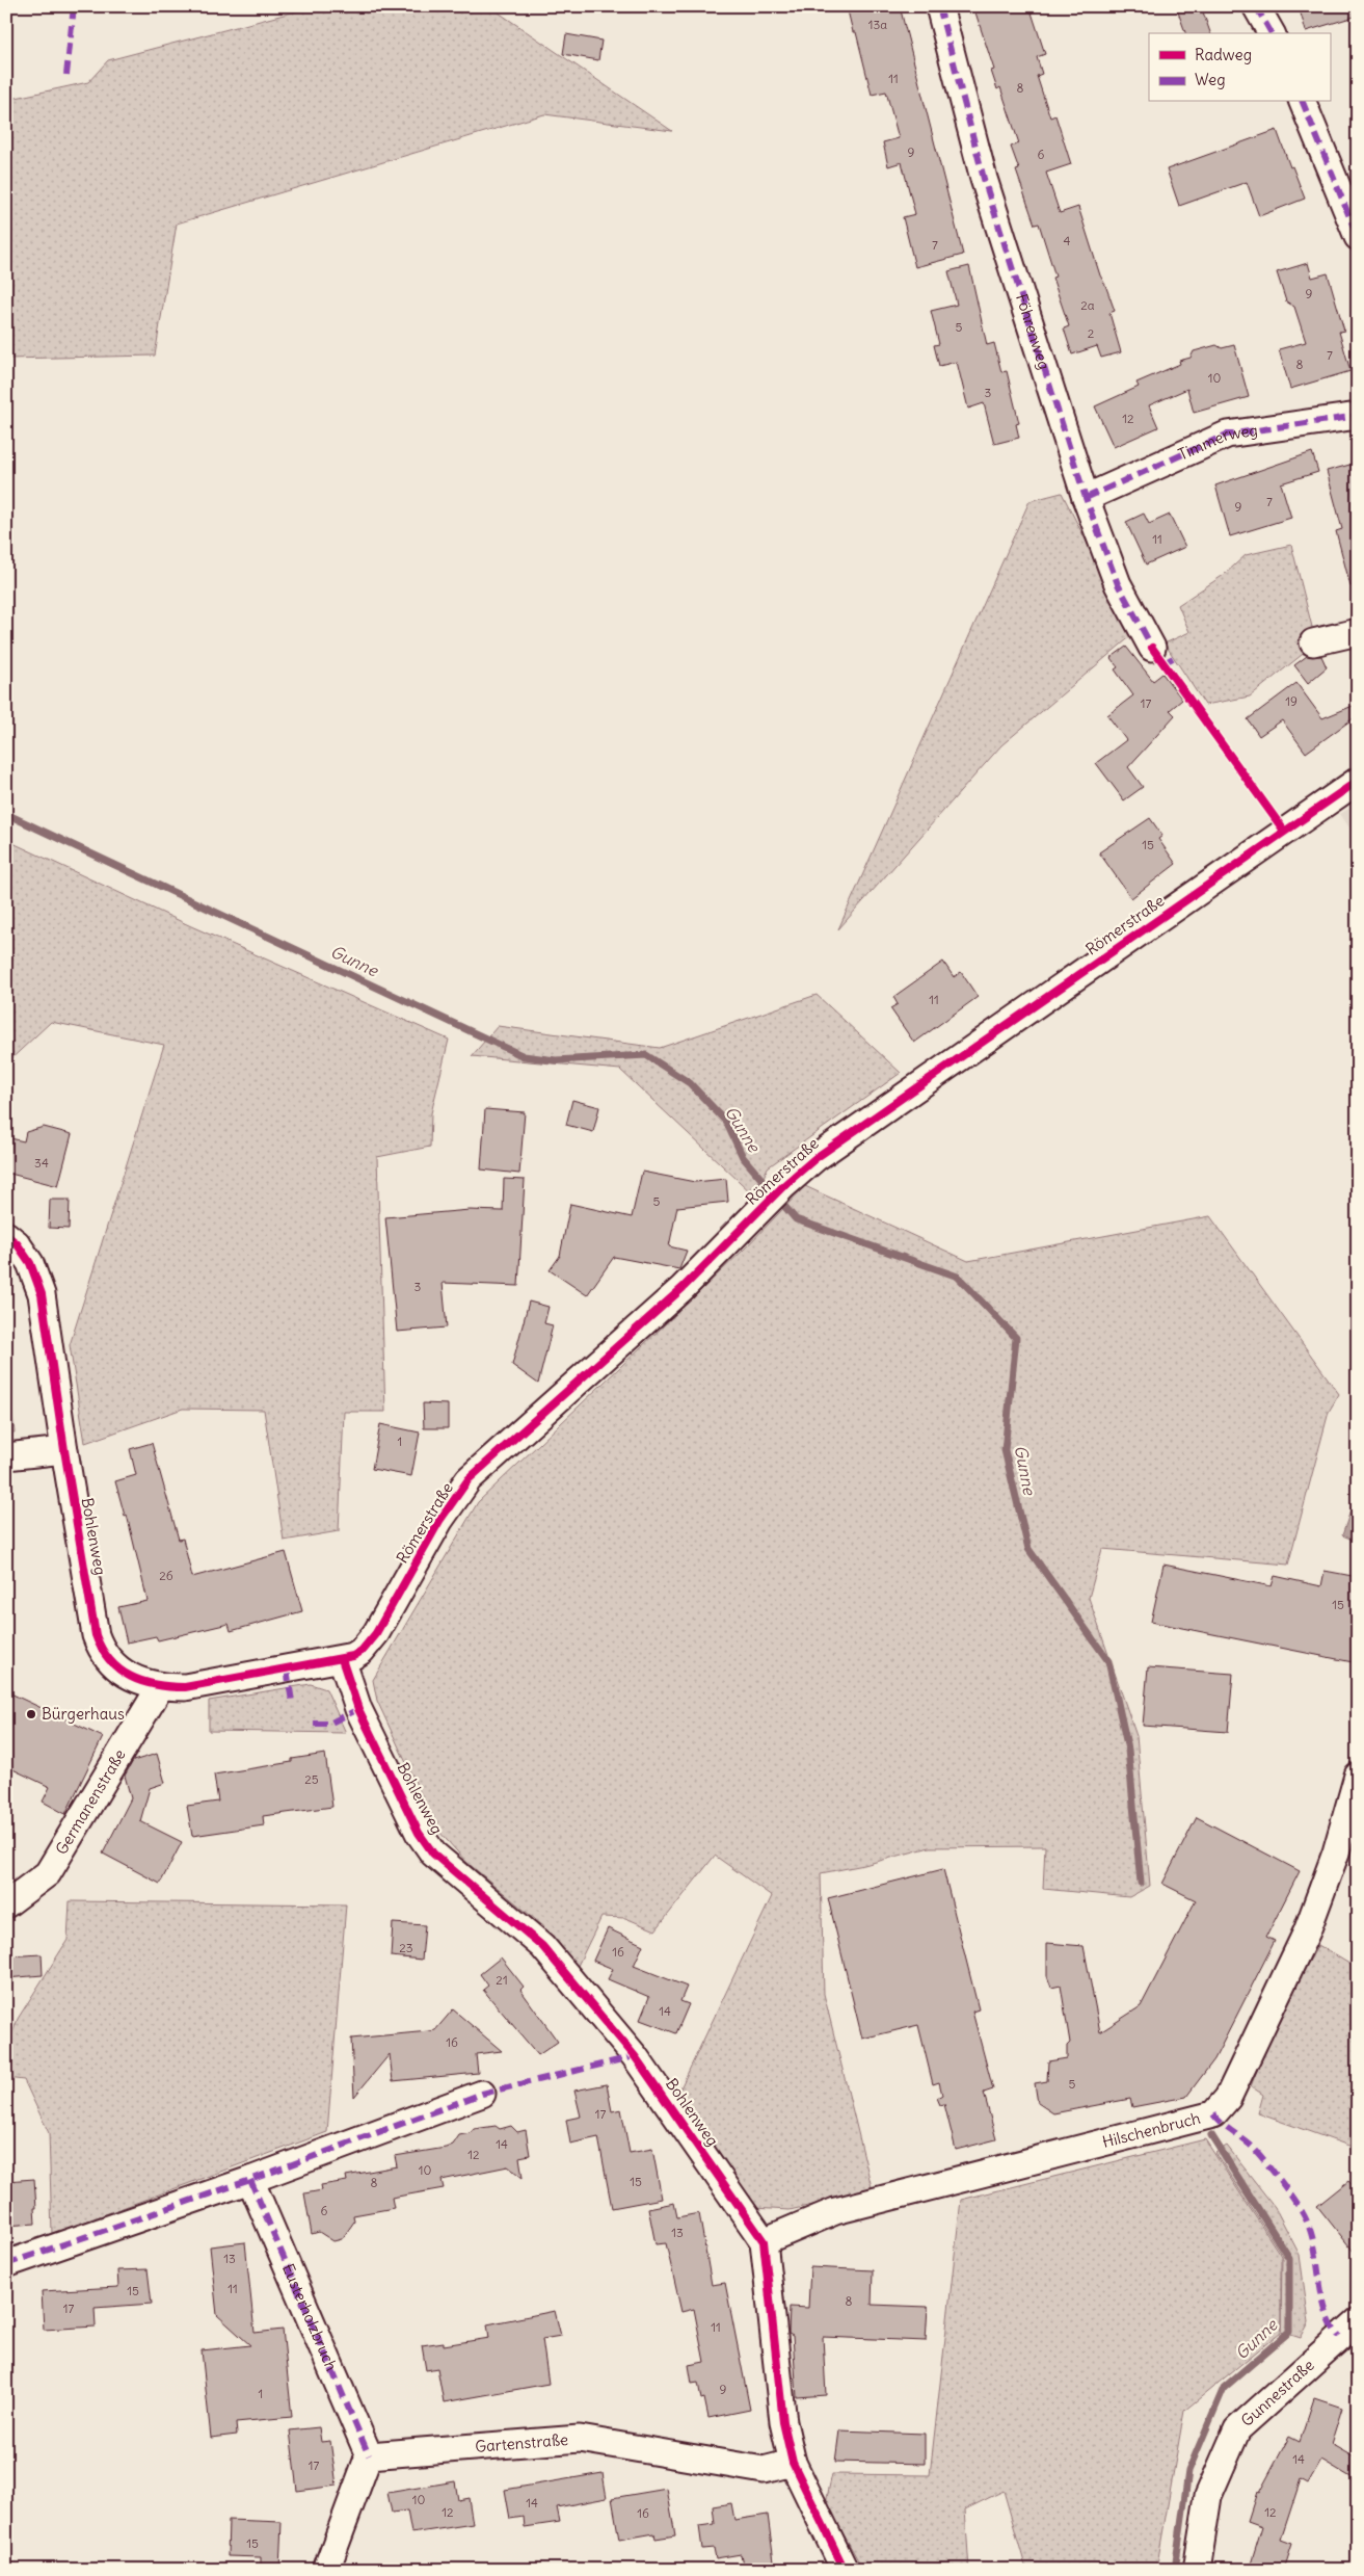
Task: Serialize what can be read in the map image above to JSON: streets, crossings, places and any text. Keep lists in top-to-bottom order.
{
  "streets": {
    "street": [
      "Föhrenweg",
      "Timmerweg",
      "Römerstraße",
      "Bohlenweg",
      "Germanenstraße",
      "Hilschenbruch",
      "Eusterholzbruch",
      "Gunnestraße",
      "Gartenstraße"
    ]
  },
  "crossings": [
    ["Föhrenweg", "Timmerweg"],
    ["Römerstraße", "Bohlenweg"],
    ["Bohlenweg", "Germanenstraße"],
    ["Bohlenweg", "Hilschenbruch"],
    ["Bohlenweg", "Gartenstraße"],
    ["Eusterholzbruch", "Gartenstraße"]
  ],
  "water": ["Gunne"],
  "places": ["Bürgerhaus"],
  "house_numbers": [
    "13a",
    "11",
    "8",
    "9",
    "6",
    "4",
    "7",
    "9",
    "2a",
    "5",
    "2",
    "7",
    "8",
    "10",
    "3",
    "12",
    "7",
    "9",
    "11",
    "19",
    "17",
    "15",
    "11",
    "34",
    "5",
    "3",
    "1",
    "26",
    "15",
    "25",
    "23",
    "16",
    "21",
    "14",
    "16",
    "5",
    "17",
    "14",
    "12",
    "10",
    "15",
    "8",
    "6",
    "13",
    "13",
    "11",
    "15",
    "8",
    "17",
    "11",
    "9",
    "1",
    "14",
    "17",
    "10",
    "14",
    "12",
    "12",
    "16",
    "15"
  ],
  "legend": ["Radweg", "Weg"]
}
